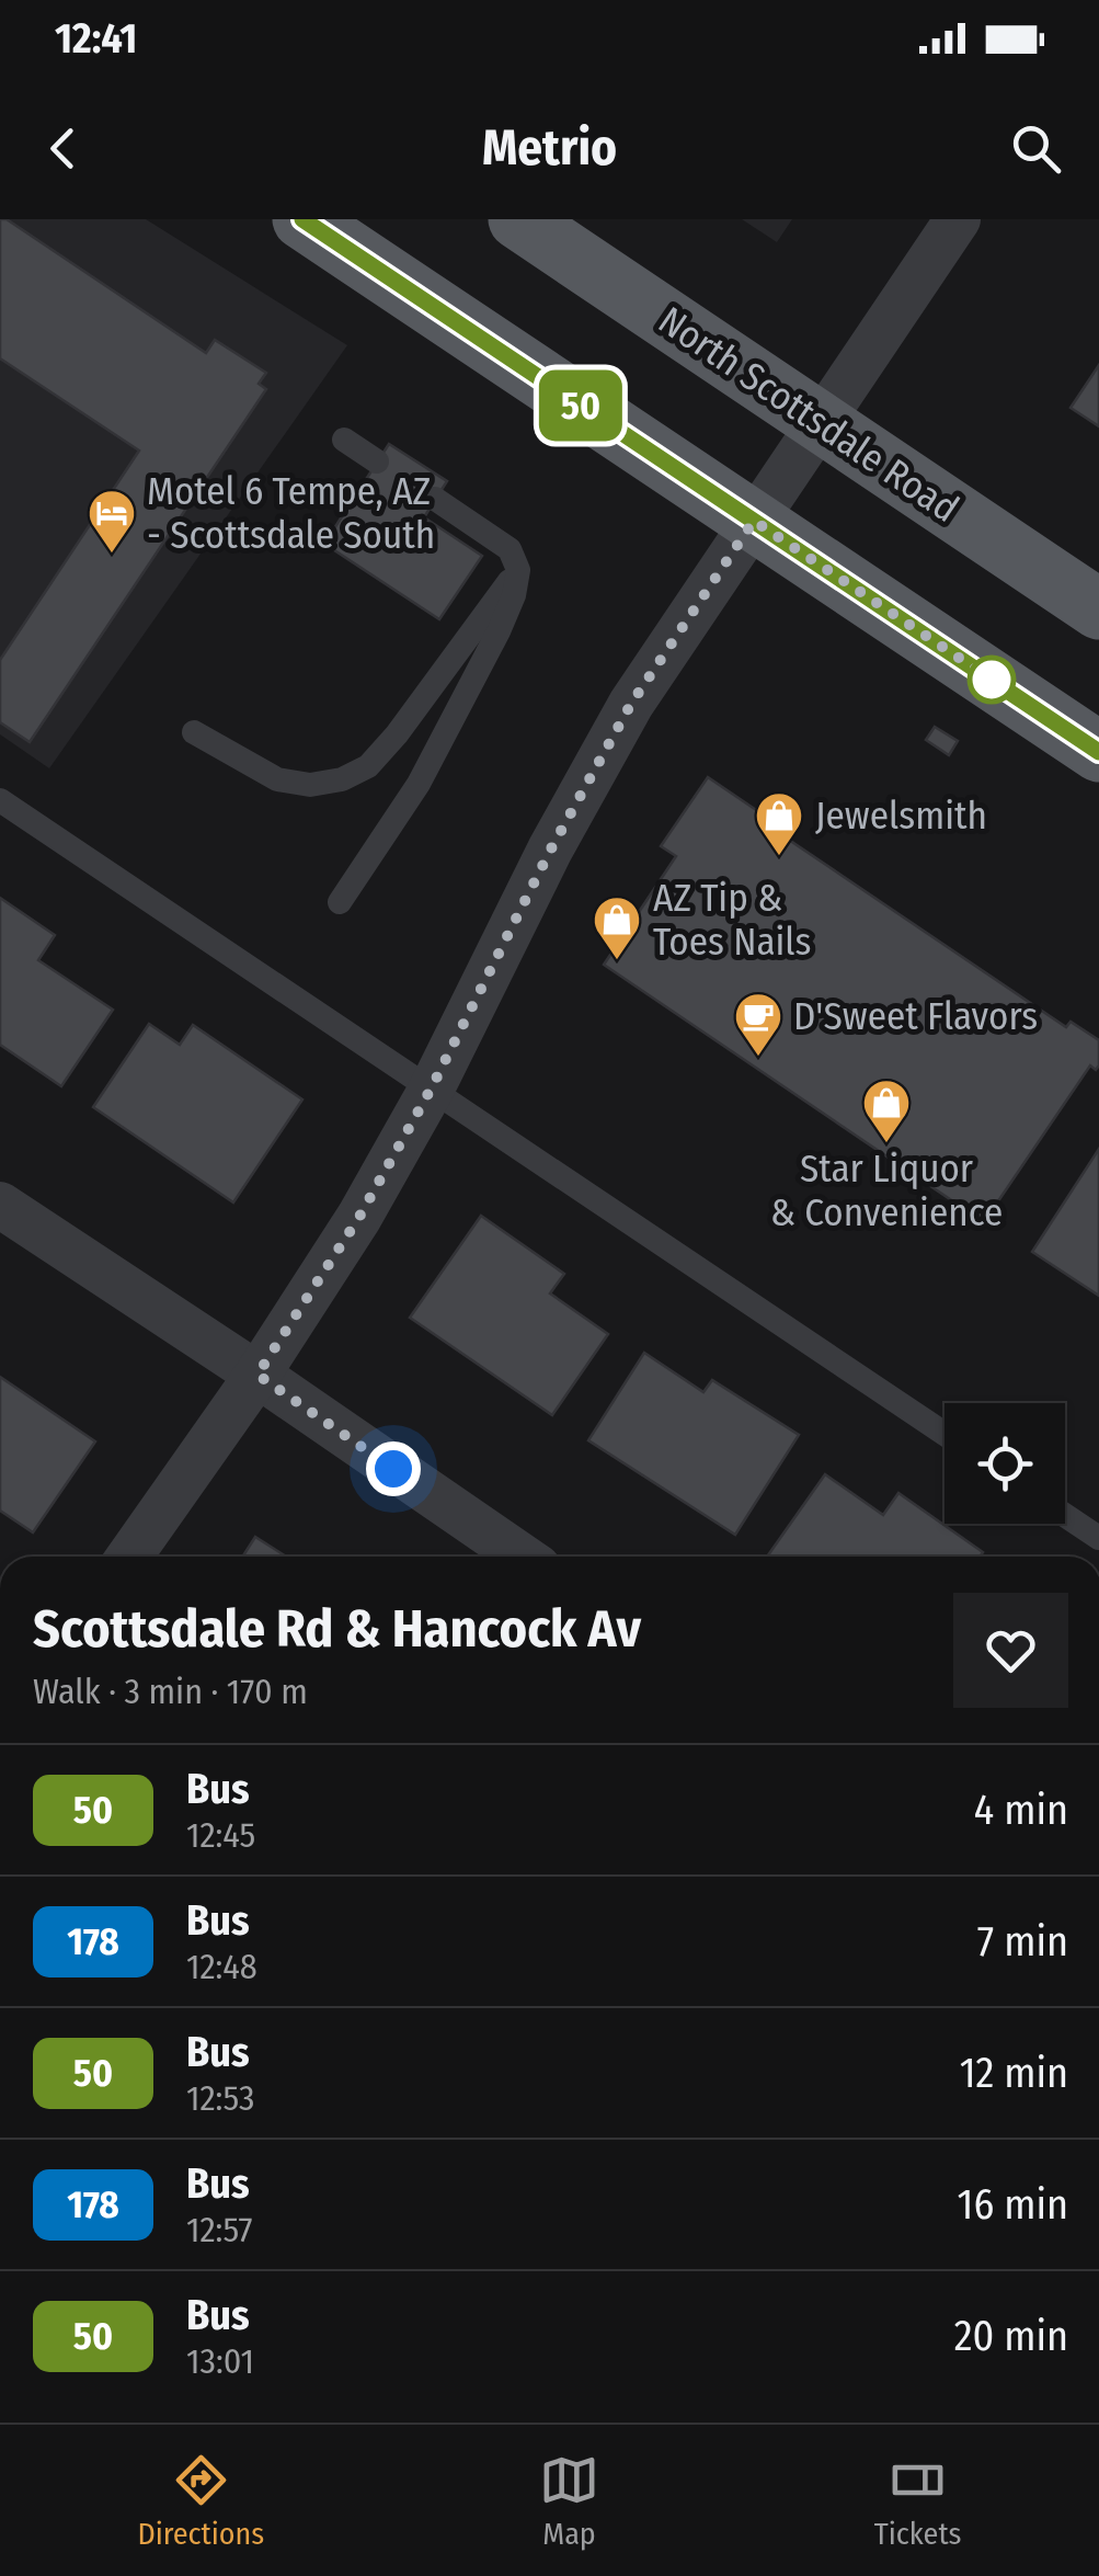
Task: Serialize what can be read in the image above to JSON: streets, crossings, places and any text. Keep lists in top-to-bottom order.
{
  "streets": {
    "main road": ["North Scottsdale Road"]
  },
  "places": {
    "hotel": ["Motel 6 Tempe, AZ - Scottsdale South"],
    "shop": ["Jewelsmith", "AZ Tip & Toes Nails", "Star Liquor & Convenience"],
    "cafe": ["D'Sweet Flavors"]
  },
  "lines": ["bus line 50"],
  "page": {
    "status": "12:41",
    "header": "Metrio",
    "on_map": "50",
    "heading": ["Scottsdale Rd & Hancock Av", "Walk · 3 min · 170 m"],
    "list": [
      {
        "mark": "50",
        "name": "Bus",
        "note": "12:45",
        "value": "4 min"
      },
      {
        "mark": "178",
        "name": "Bus",
        "note": "12:48",
        "value": "7 min"
      },
      {
        "mark": "50",
        "name": "Bus",
        "note": "12:53",
        "value": "12 min"
      },
      {
        "mark": "178",
        "name": "Bus",
        "note": "12:57",
        "value": "16 min"
      },
      {
        "mark": "50",
        "name": "Bus",
        "note": "13:01",
        "value": "20 min"
      }
    ],
    "tabs": ["Directions", "Map", "Tickets"]
  }
}
